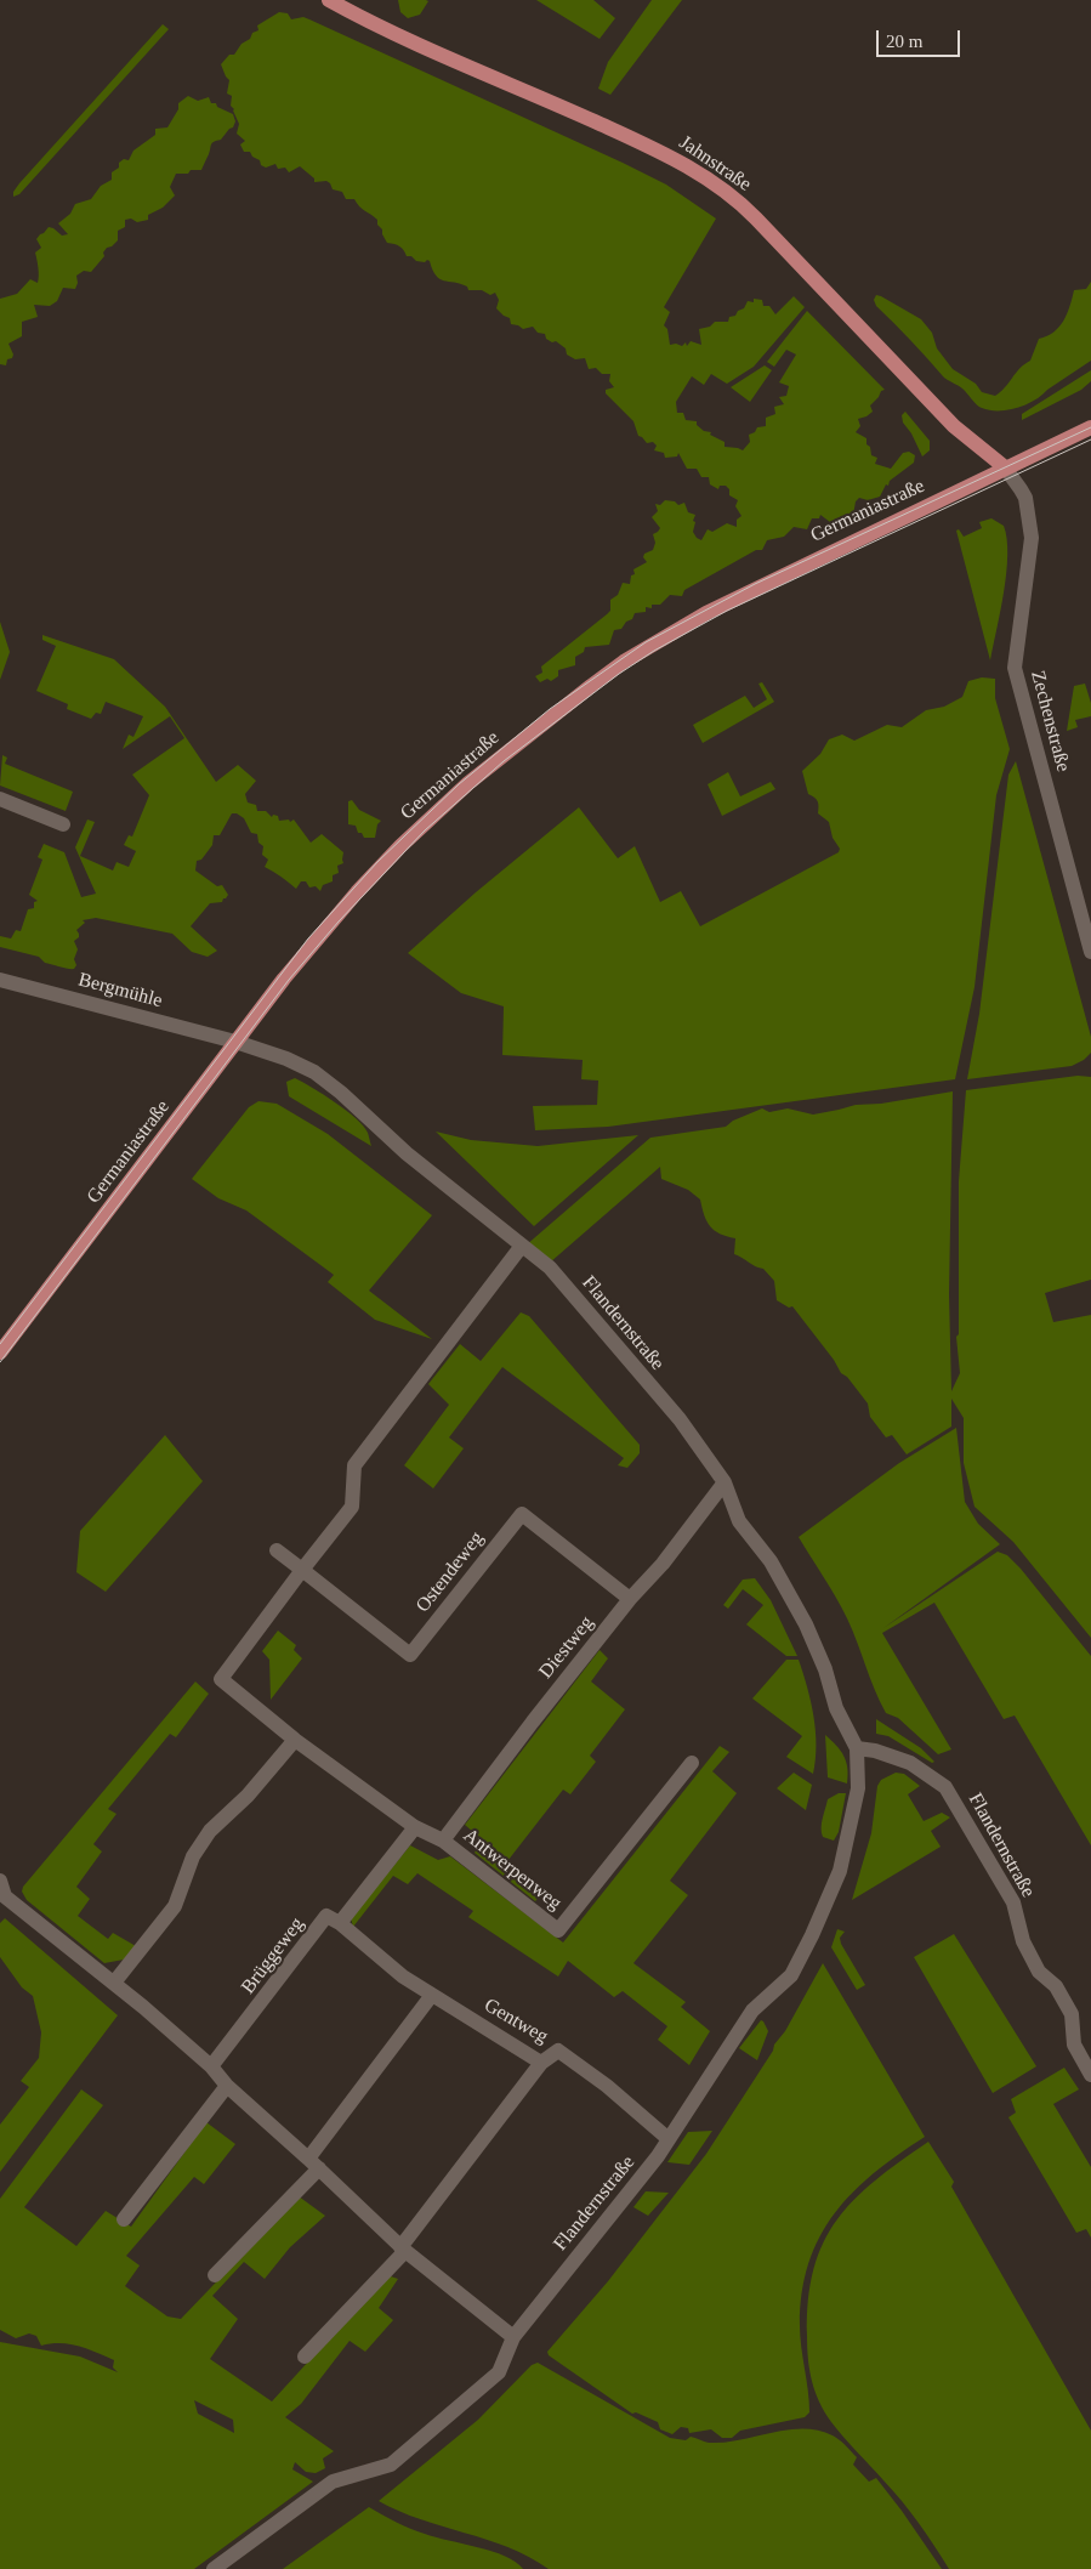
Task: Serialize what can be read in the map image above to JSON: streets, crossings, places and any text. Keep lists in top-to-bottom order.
{
  "streets": {
    "main road": ["Jahnstraße", "Germaniastraße"],
    "street": [
      "Zechenstraße",
      "Bergmühle",
      "Flandernstraße",
      "Ostendeweg",
      "Diestweg",
      "Antwerpenweg",
      "Brüggeweg",
      "Gentweg"
    ]
  },
  "crossings": [
    ["Jahnstraße", "Germaniastraße"],
    ["Jahnstraße", "Zechenstraße"],
    ["Germaniastraße", "Zechenstraße"],
    ["Germaniastraße", "Bergmühle"],
    ["Germaniastraße", "Flandernstraße"],
    ["Bergmühle", "Flandernstraße"],
    ["Flandernstraße", "Diestweg"],
    ["Flandernstraße", "Gentweg"],
    ["Ostendeweg", "Diestweg"],
    ["Ostendeweg", "Antwerpenweg"],
    ["Diestweg", "Antwerpenweg"],
    ["Brüggeweg", "Gentweg"]
  ],
  "scale_bar": "20 m"
}
